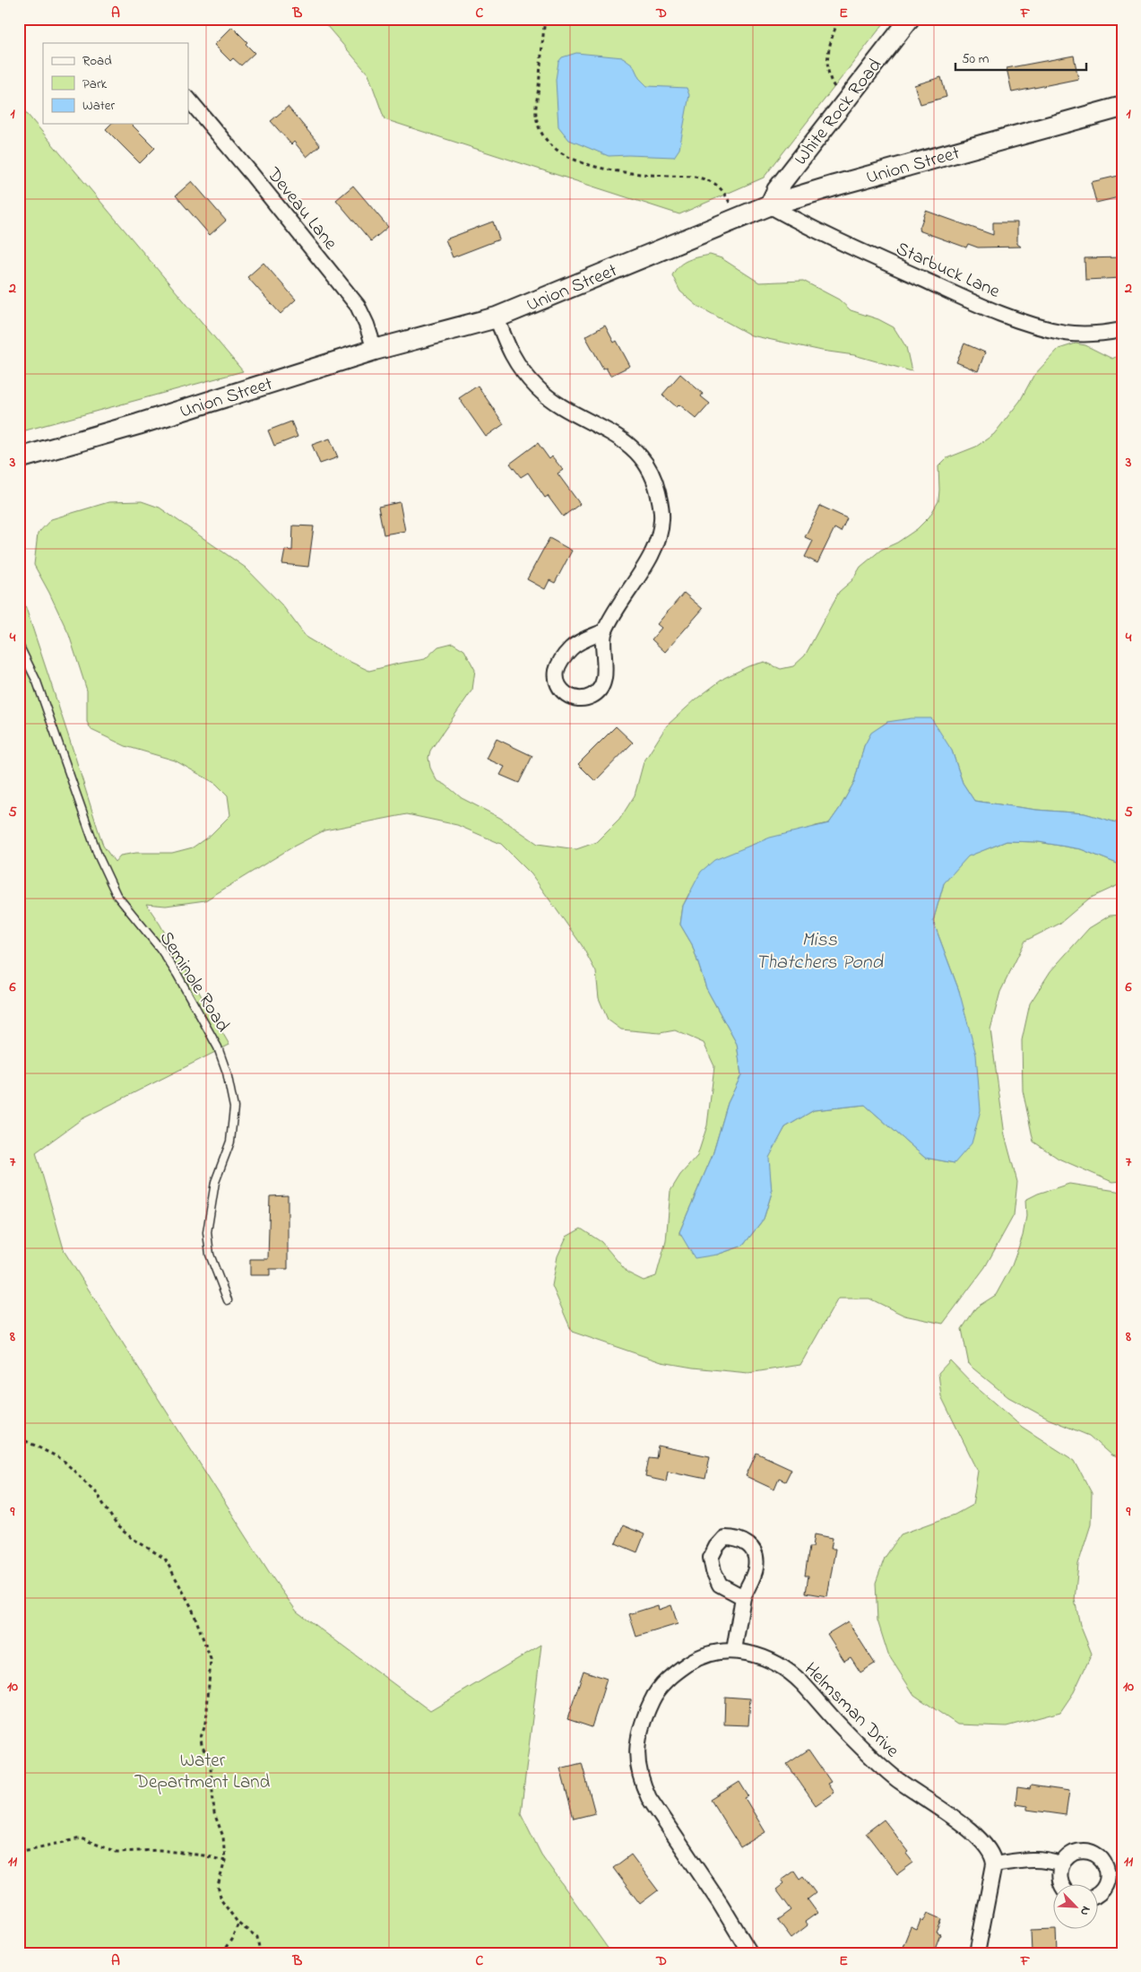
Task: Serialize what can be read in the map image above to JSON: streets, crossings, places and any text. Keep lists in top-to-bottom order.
{
  "streets": {
    "main road": ["Union Street"],
    "street": [
      "White Rock Road",
      "Deveau Lane",
      "Starbuck Lane",
      "Helmsman Drive"
    ],
    "lane": ["Seminole Road"]
  },
  "crossings": [
    ["White Rock Road", "Union Street"],
    ["White Rock Road", "Starbuck Lane"],
    ["Union Street", "Deveau Lane"],
    ["Union Street", "Starbuck Lane"]
  ],
  "water": ["Miss Thatchers Pond"],
  "parks": ["Water Department Land"],
  "legend": ["Road", "Park", "Water"],
  "scale_bar": "50 m",
  "north": "bottom right",
  "grid": {
    "columns": [
      "A",
      "B",
      "C",
      "D",
      "E",
      "F"
    ],
    "rows": [
      "1",
      "2",
      "3",
      "4",
      "5",
      "6",
      "7",
      "8",
      "9",
      "10",
      "11"
    ]
  }
}
